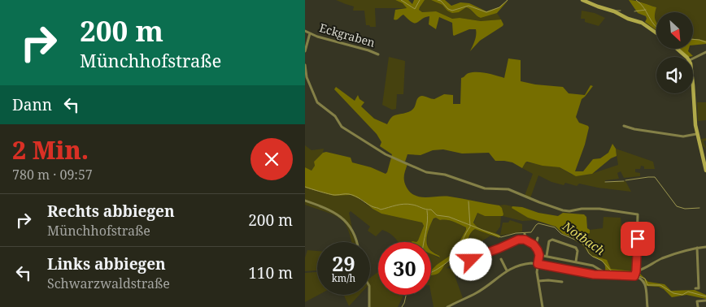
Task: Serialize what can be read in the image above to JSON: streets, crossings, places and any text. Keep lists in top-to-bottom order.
{
  "streets": {
    "street": ["Eckgraben"]
  },
  "water": ["Notbach"],
  "north": "bottom right",
  "page": {
    "turn": ["200 m", "Münchhofstraße"],
    "then": "Dann",
    "heading": ["2 Min.", "780 m · 09:57"],
    "list": [
      {
        "name": "Rechts abbiegen",
        "note": "Münchhofstraße",
        "value": "200 m"
      },
      {
        "name": "Links abbiegen",
        "note": "Schwarzwaldstraße",
        "value": "110 m"
      }
    ],
    "speed": "29 km/h",
    "limit": "30"
  }
}
